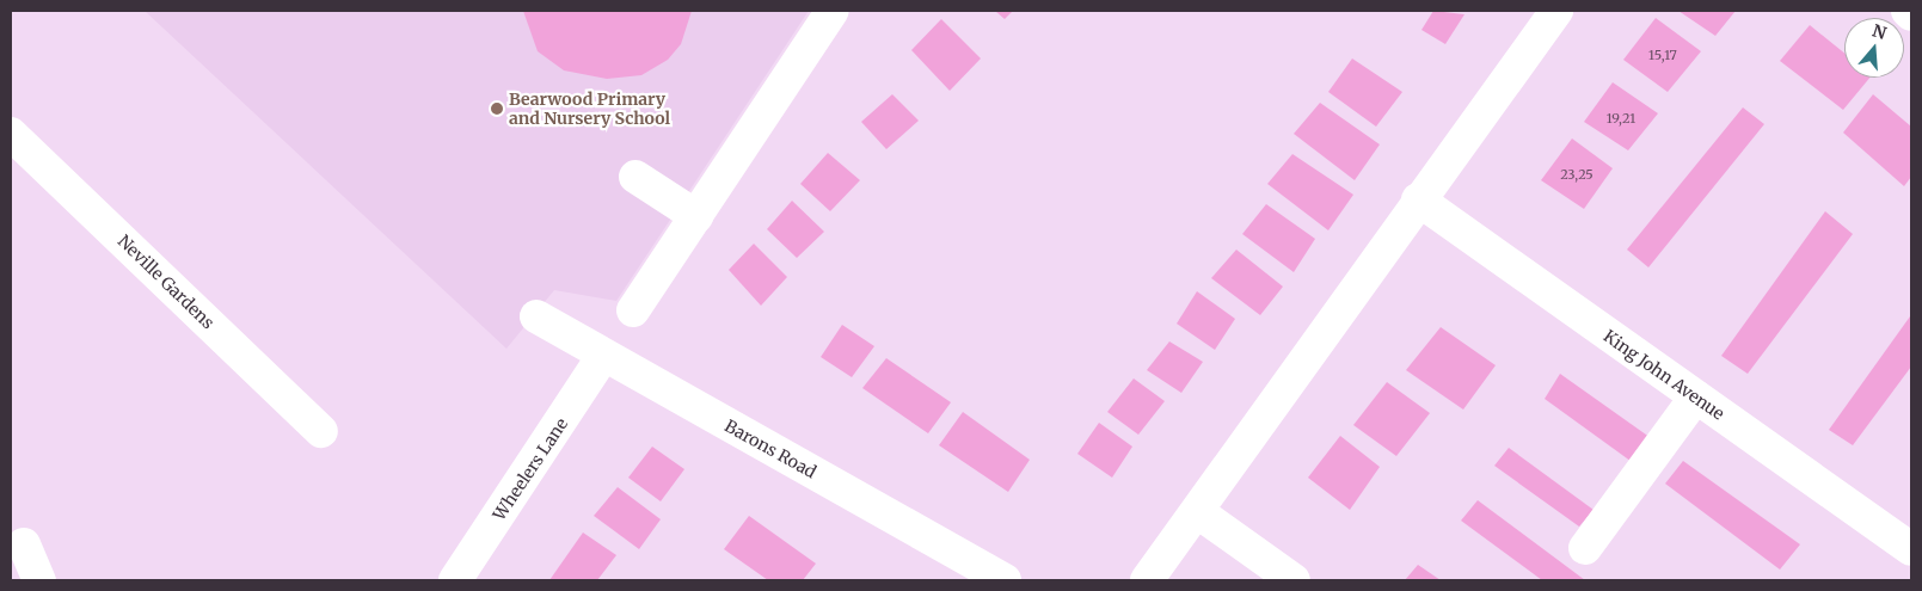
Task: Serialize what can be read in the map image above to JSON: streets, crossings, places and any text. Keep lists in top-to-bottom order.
{
  "streets": {
    "street": [
      "Neville Gardens",
      "King John Avenue",
      "Barons Road",
      "Wheelers Lane"
    ]
  },
  "crossings": [
    ["Barons Road", "Wheelers Lane"]
  ],
  "places": ["Bearwood Primary and Nursery School"],
  "house_numbers": ["15,17", "19,21", "23,25"],
  "north": "top"
}
